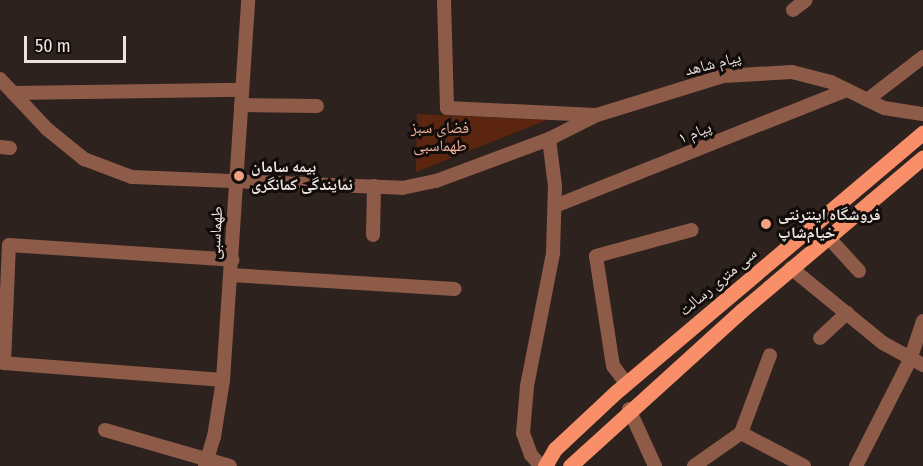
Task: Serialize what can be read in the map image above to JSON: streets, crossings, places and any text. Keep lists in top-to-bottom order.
{
  "streets": {
    "main road": ["سی متری رسالت"],
    "street": ["پیام شاهد", "۱ پیام", "طهماسبی"]
  },
  "crossings": [
    ["پیام شاهد", "۱ پیام"],
    ["پیام شاهد", "طهماسبی"]
  ],
  "parks": ["فضای سبز طهماسبی"],
  "places": ["بیمه سامان نمایندگی کمانگری", "فروشگاه اینترنتی خیام‌شاپ"],
  "scale_bar": "50 m"
}
